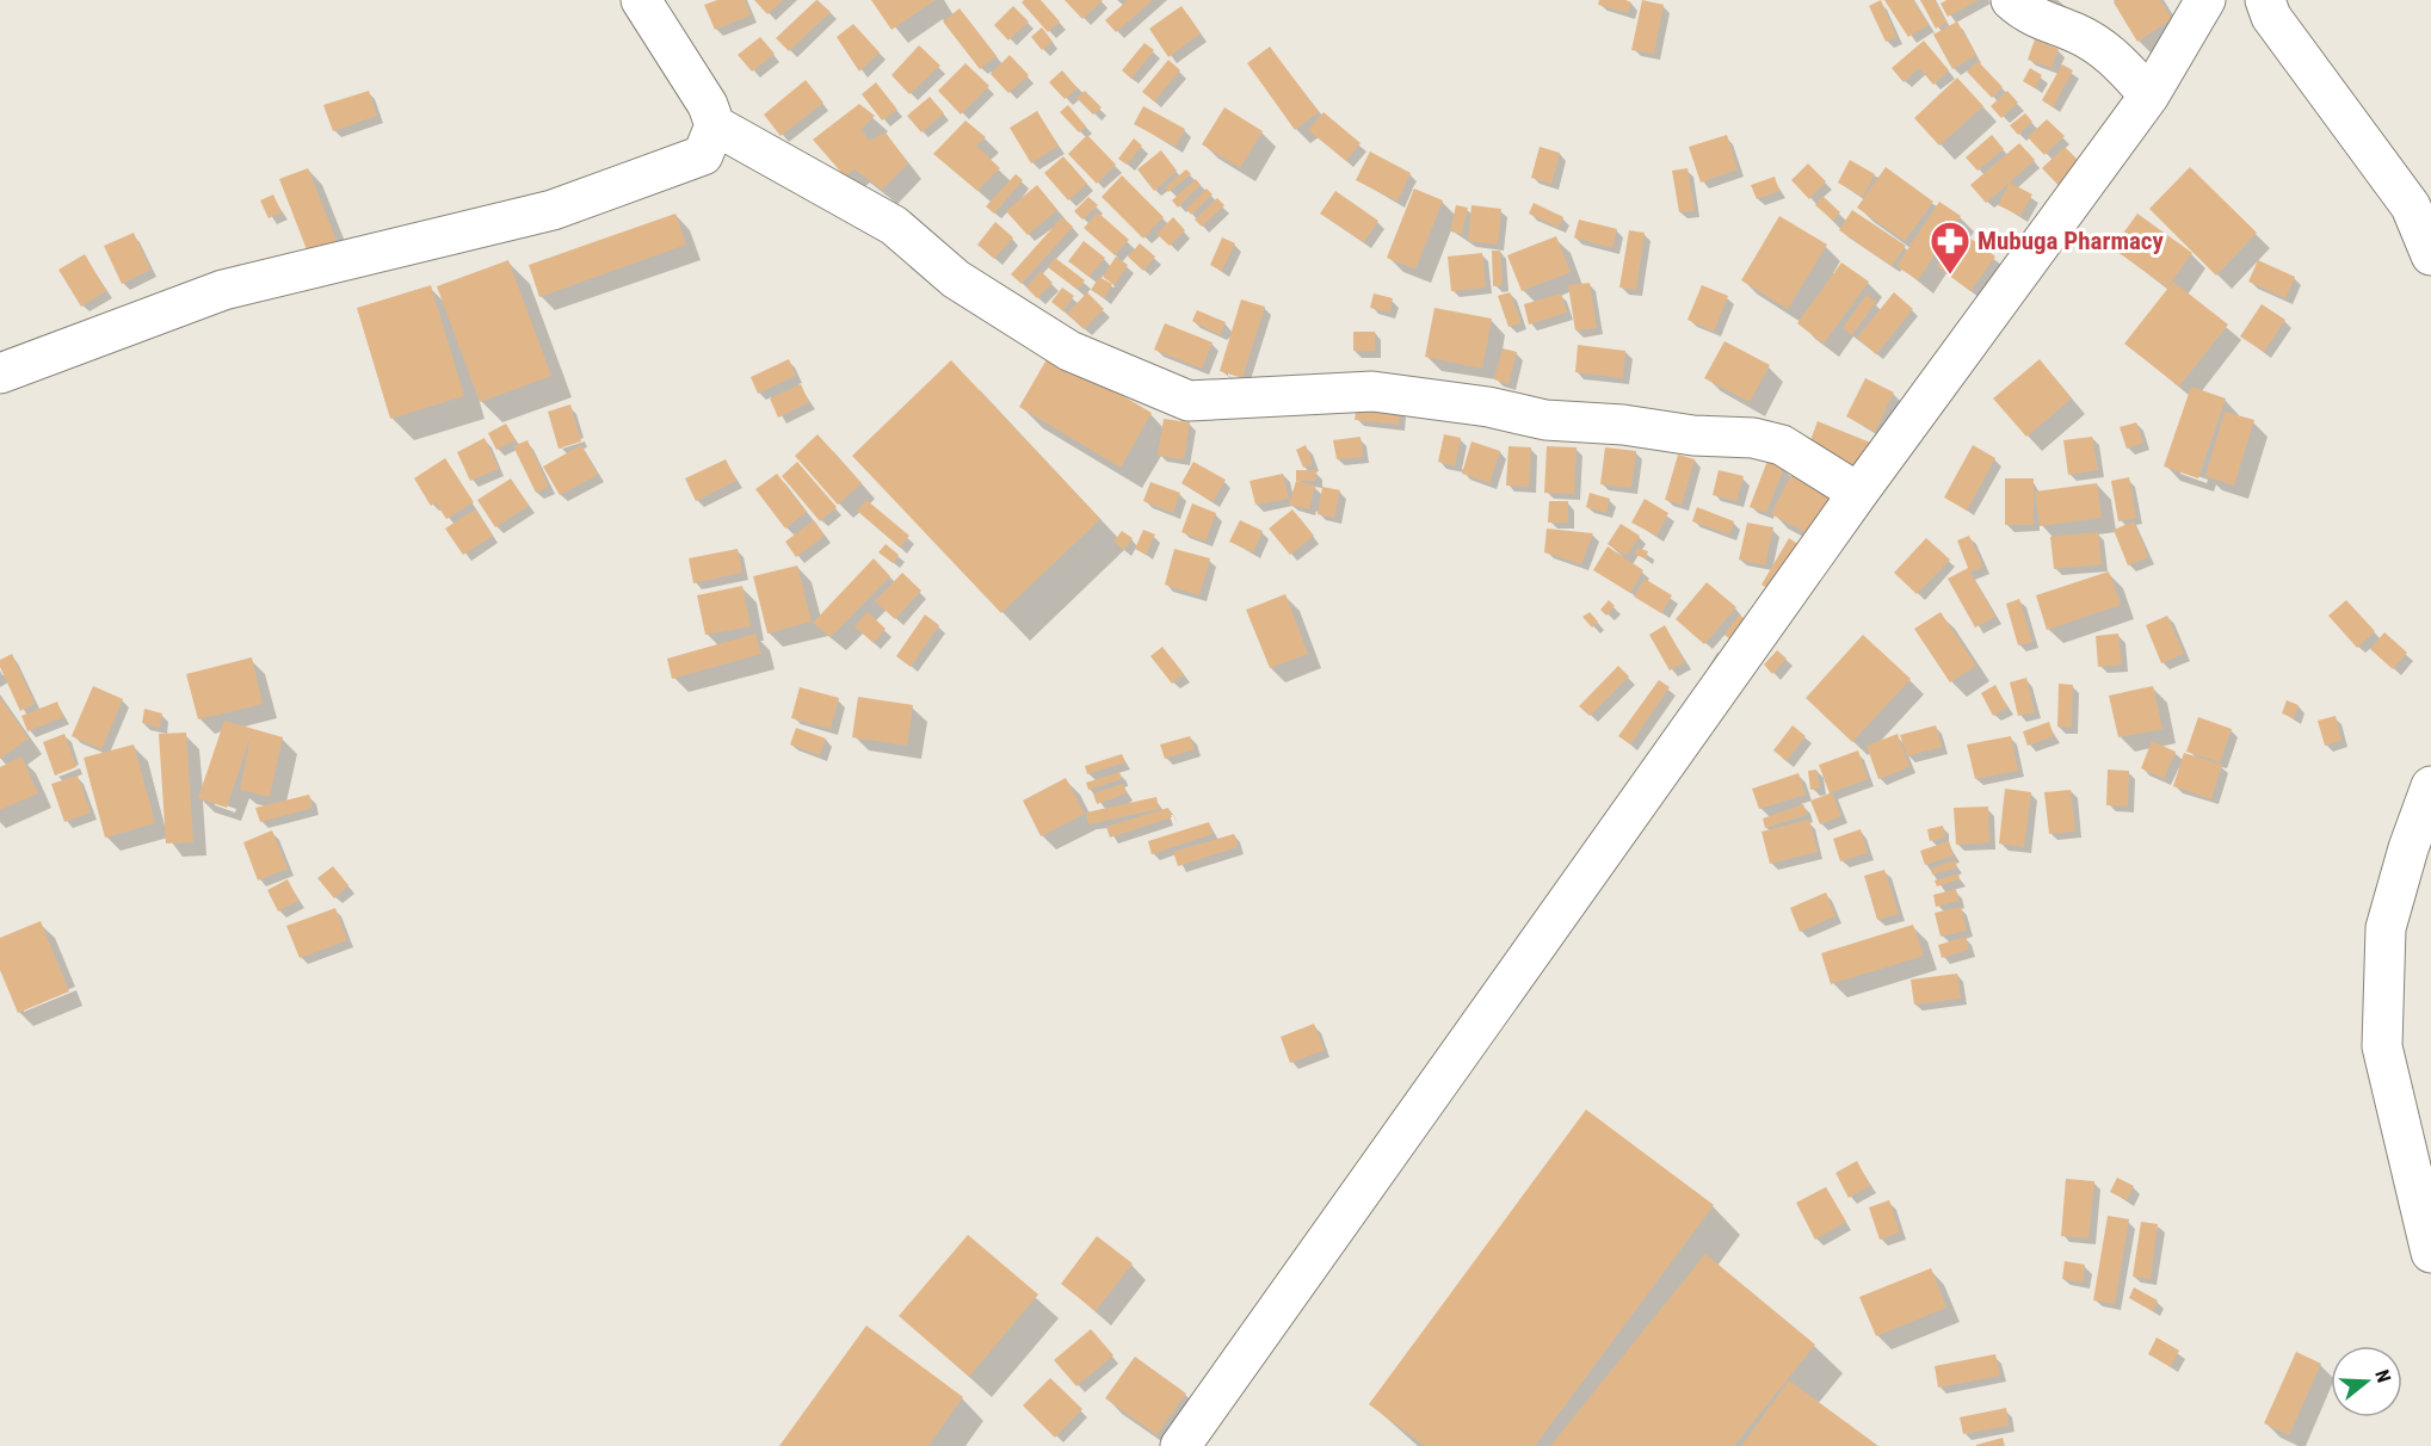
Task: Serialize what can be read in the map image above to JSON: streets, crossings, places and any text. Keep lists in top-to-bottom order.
{
  "places": {
    "pharmacy": ["Mubuga Pharmacy"]
  },
  "north": "right"
}
